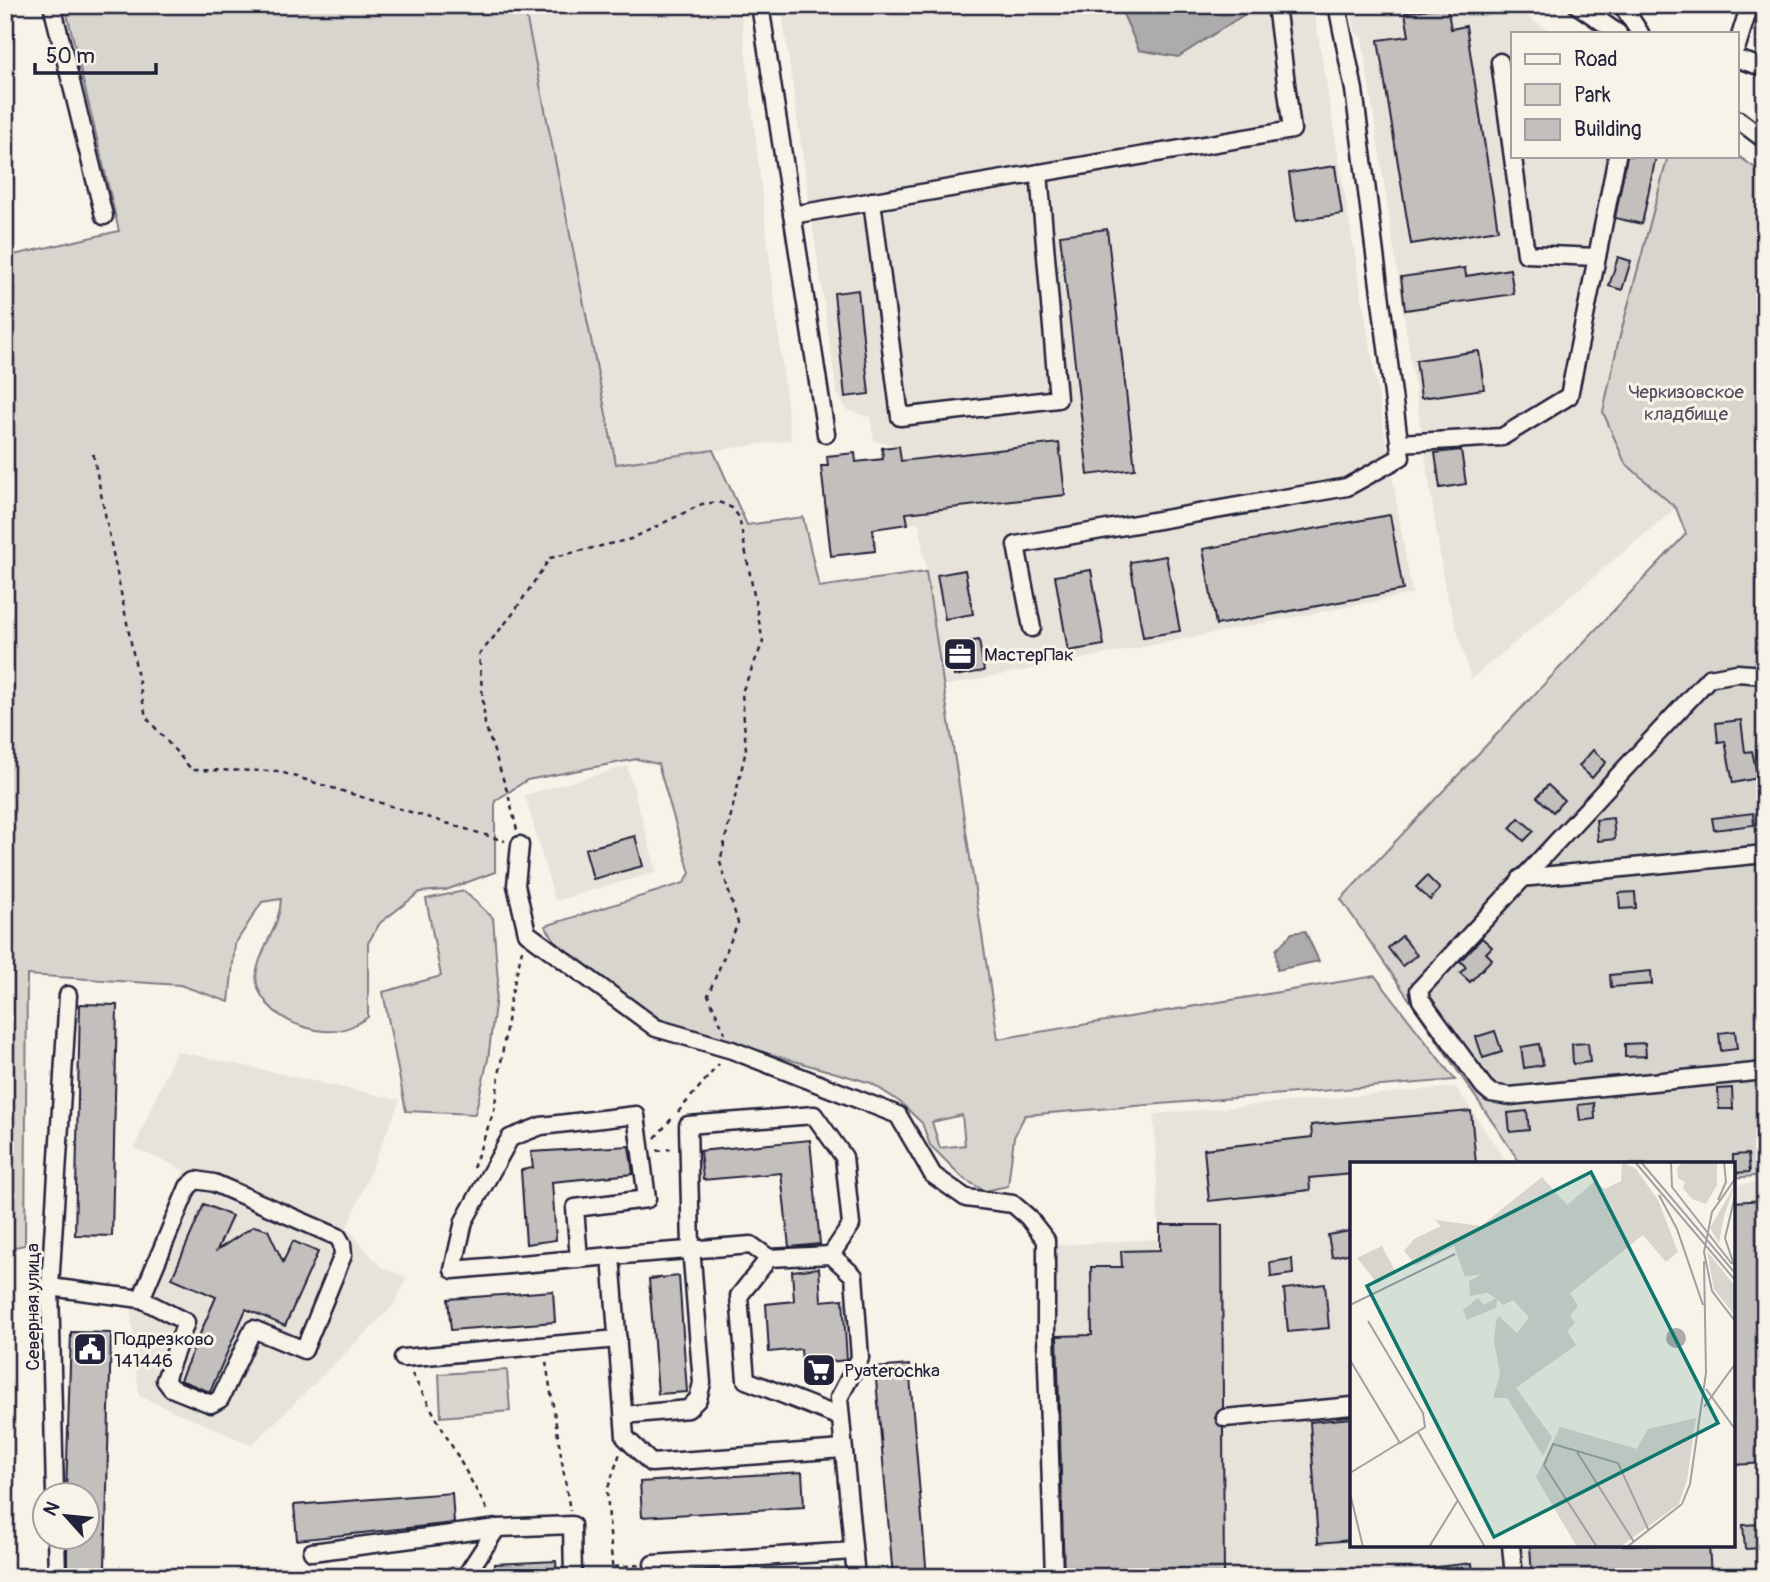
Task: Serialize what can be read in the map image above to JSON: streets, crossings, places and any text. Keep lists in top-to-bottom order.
{
  "streets": {
    "street": ["Северная улица"]
  },
  "parks": ["Черкизовское кладбище"],
  "places": {
    "office": ["МастерПак"],
    "public building": ["Подрезково 141446"],
    "supermarket": ["Pyaterochka"]
  },
  "legend": ["Road", "Park", "Building"],
  "scale_bar": "50 m",
  "north": "top left"
}
